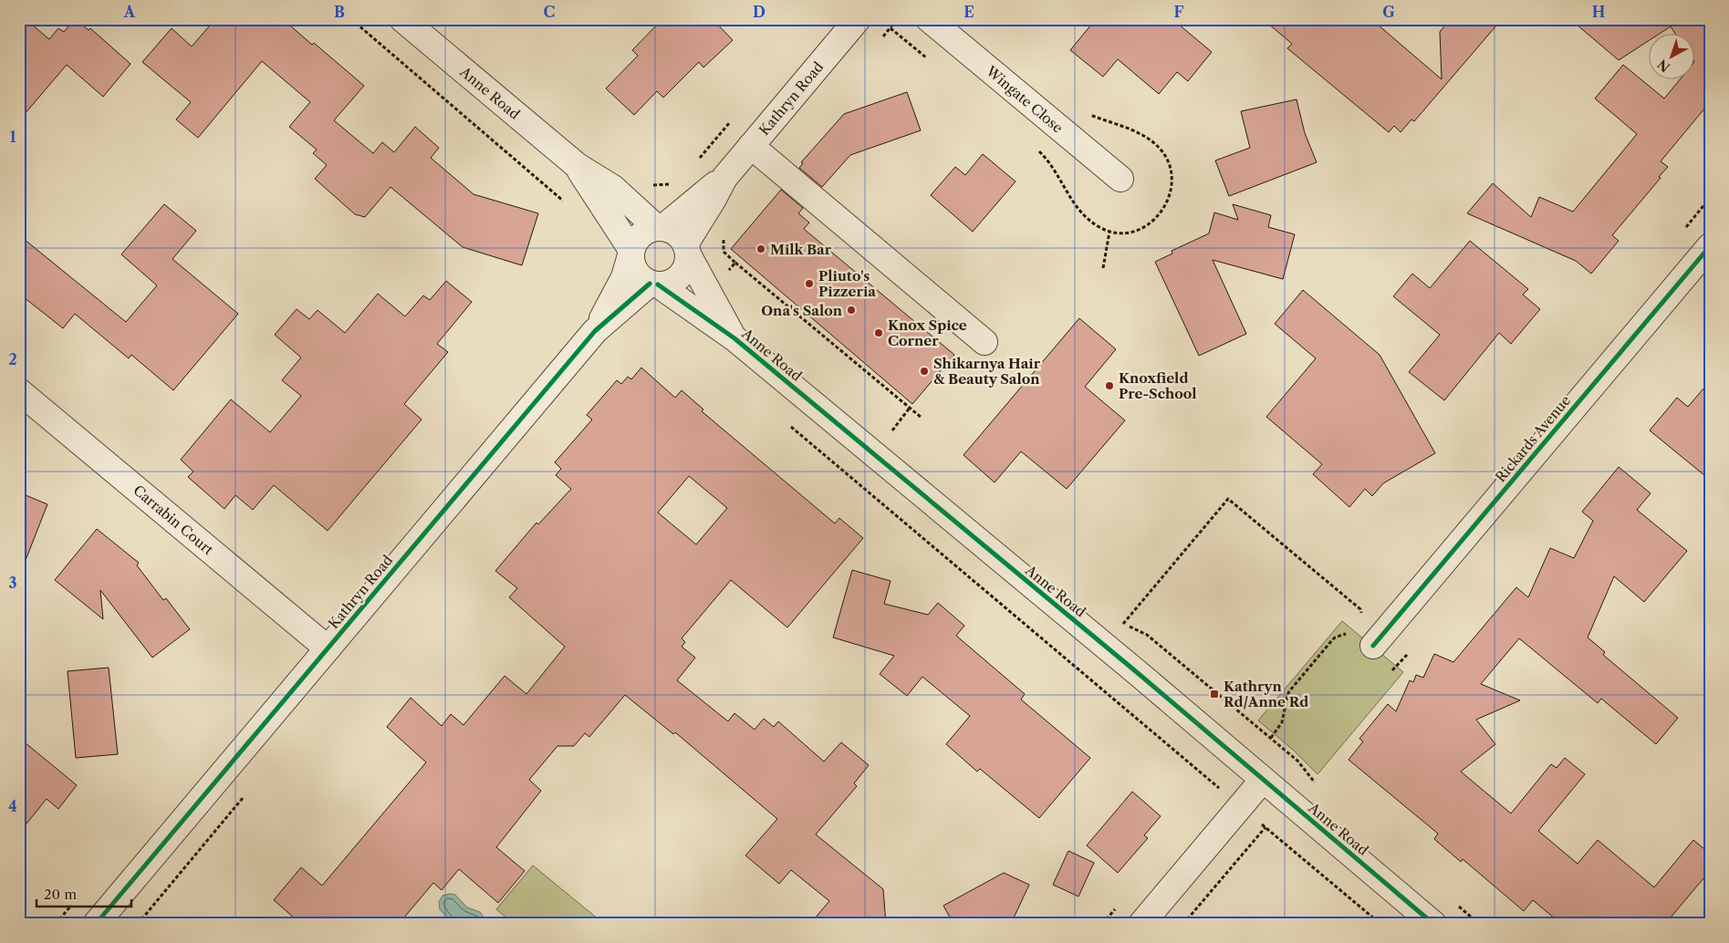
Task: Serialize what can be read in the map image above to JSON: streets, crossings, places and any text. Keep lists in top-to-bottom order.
{
  "streets": {
    "street": [
      "Anne Road",
      "Kathryn Road",
      "Wingate Close",
      "Rickards Avenue",
      "Carrabin Court"
    ]
  },
  "crossings": [
    ["Anne Road", "Kathryn Road"],
    ["Kathryn Road", "Carrabin Court"]
  ],
  "places": {
    "other": [
      "Milk Bar",
      "Pliuto's Pizzeria",
      "Ona's Salon",
      "Knox Spice Corner",
      "Shikarnya Hair & Beauty Salon",
      "Knoxfield Pre-School"
    ],
    "transit": ["Kathryn Rd/Anne Rd"]
  },
  "scale_bar": "20 m",
  "north": "bottom left",
  "grid": {
    "columns": [
      "A",
      "B",
      "C",
      "D",
      "E",
      "F",
      "G",
      "H"
    ],
    "rows": [
      "1",
      "2",
      "3",
      "4"
    ]
  }
}
